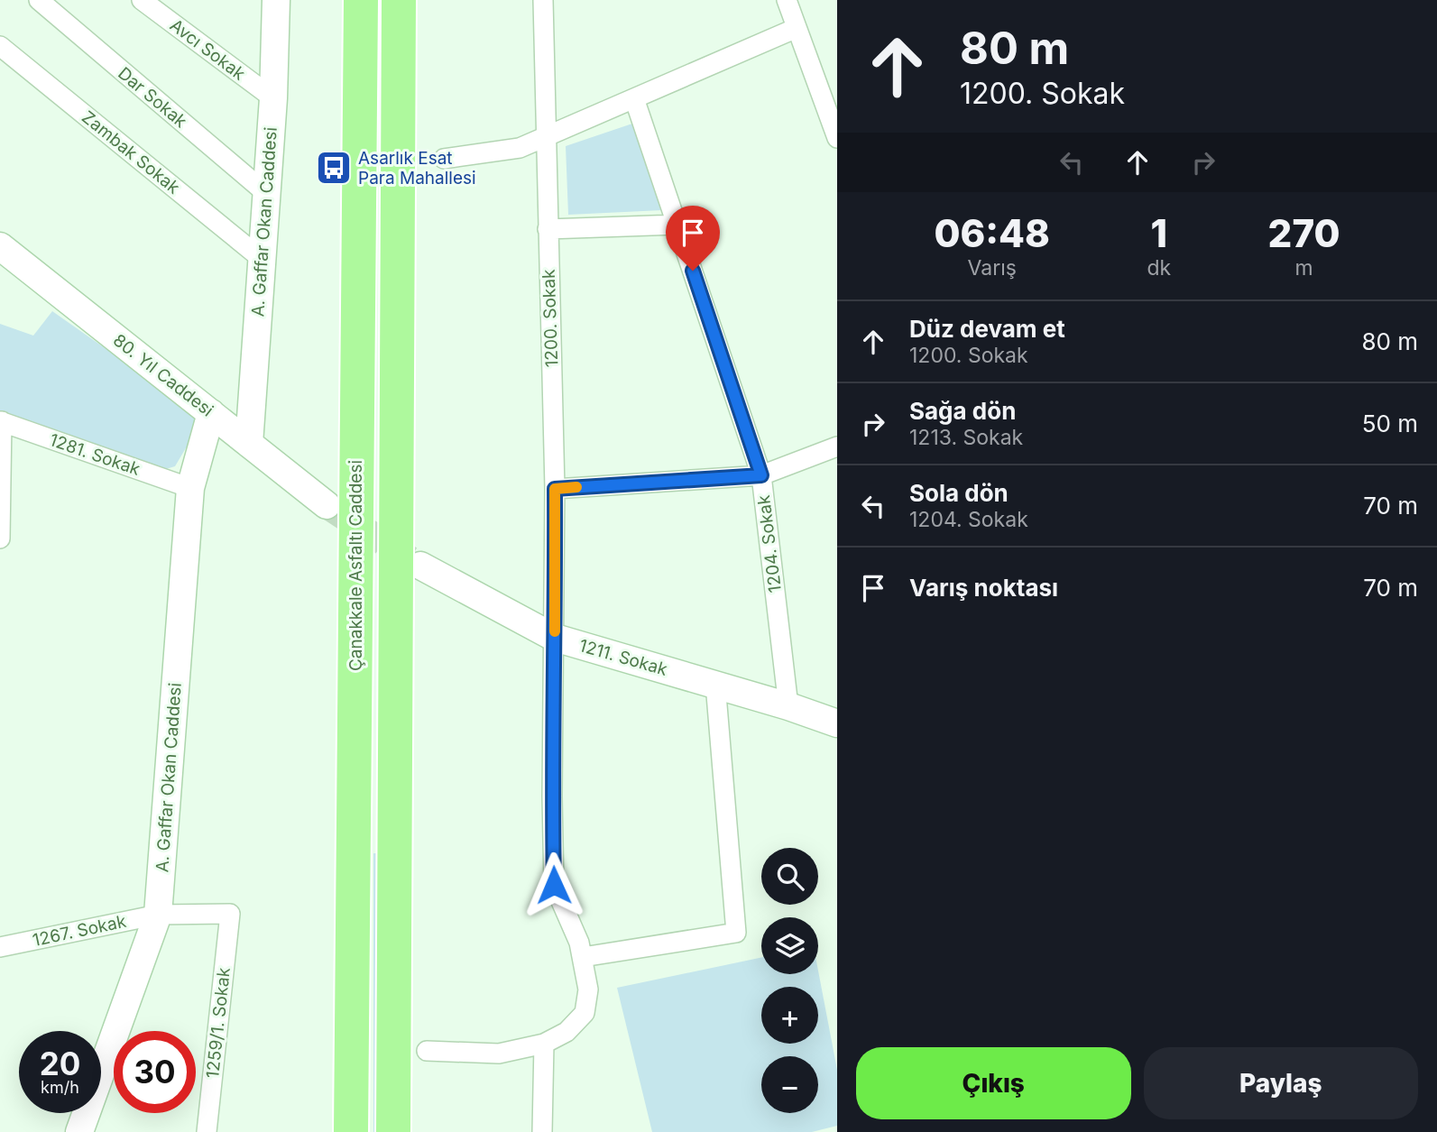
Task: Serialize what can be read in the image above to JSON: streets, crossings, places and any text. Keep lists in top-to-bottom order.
{
  "streets": {
    "highway": ["Çanakkale Asfaltı Caddesi"],
    "street": [
      "Avcı Sokak",
      "Dar Sokak",
      "Zambak Sokak",
      "A. Gaffar Okan Caddesi",
      "1200. Sokak",
      "80. Yıl Caddesi",
      "1281. Sokak",
      "1204. Sokak",
      "1211. Sokak",
      "1267. Sokak",
      "1259/1. Sokak"
    ]
  },
  "crossings": [
    ["Avcı Sokak", "A. Gaffar Okan Caddesi"],
    ["Dar Sokak", "A. Gaffar Okan Caddesi"],
    ["Zambak Sokak", "A. Gaffar Okan Caddesi"],
    ["A. Gaffar Okan Caddesi", "80. Yıl Caddesi"],
    ["A. Gaffar Okan Caddesi", "1281. Sokak"],
    ["A. Gaffar Okan Caddesi", "1267. Sokak"],
    ["1200. Sokak", "1211. Sokak"],
    ["1204. Sokak", "1211. Sokak"],
    ["1267. Sokak", "1259/1. Sokak"]
  ],
  "places": {
    "bus stop": ["Asarlık Esat Para Mahallesi"]
  },
  "page": {
    "turn": ["80 m", "1200. Sokak"],
    "eta": [
      "06:48",
      "Varış",
      "1",
      "dk",
      "270",
      "m"
    ],
    "list": [
      {
        "name": "Düz devam et",
        "note": "1200. Sokak",
        "value": "80 m"
      },
      {
        "name": "Sağa dön",
        "note": "1213. Sokak",
        "value": "50 m"
      },
      {
        "name": "Sola dön",
        "note": "1204. Sokak",
        "value": "70 m"
      },
      {
        "name": "Varış noktası",
        "value": "70 m"
      }
    ],
    "map_buttons": ["+", "−"],
    "speed": "20 km/h",
    "limit": "30",
    "buttons": ["Çıkış", "Paylaş"]
  }
}
